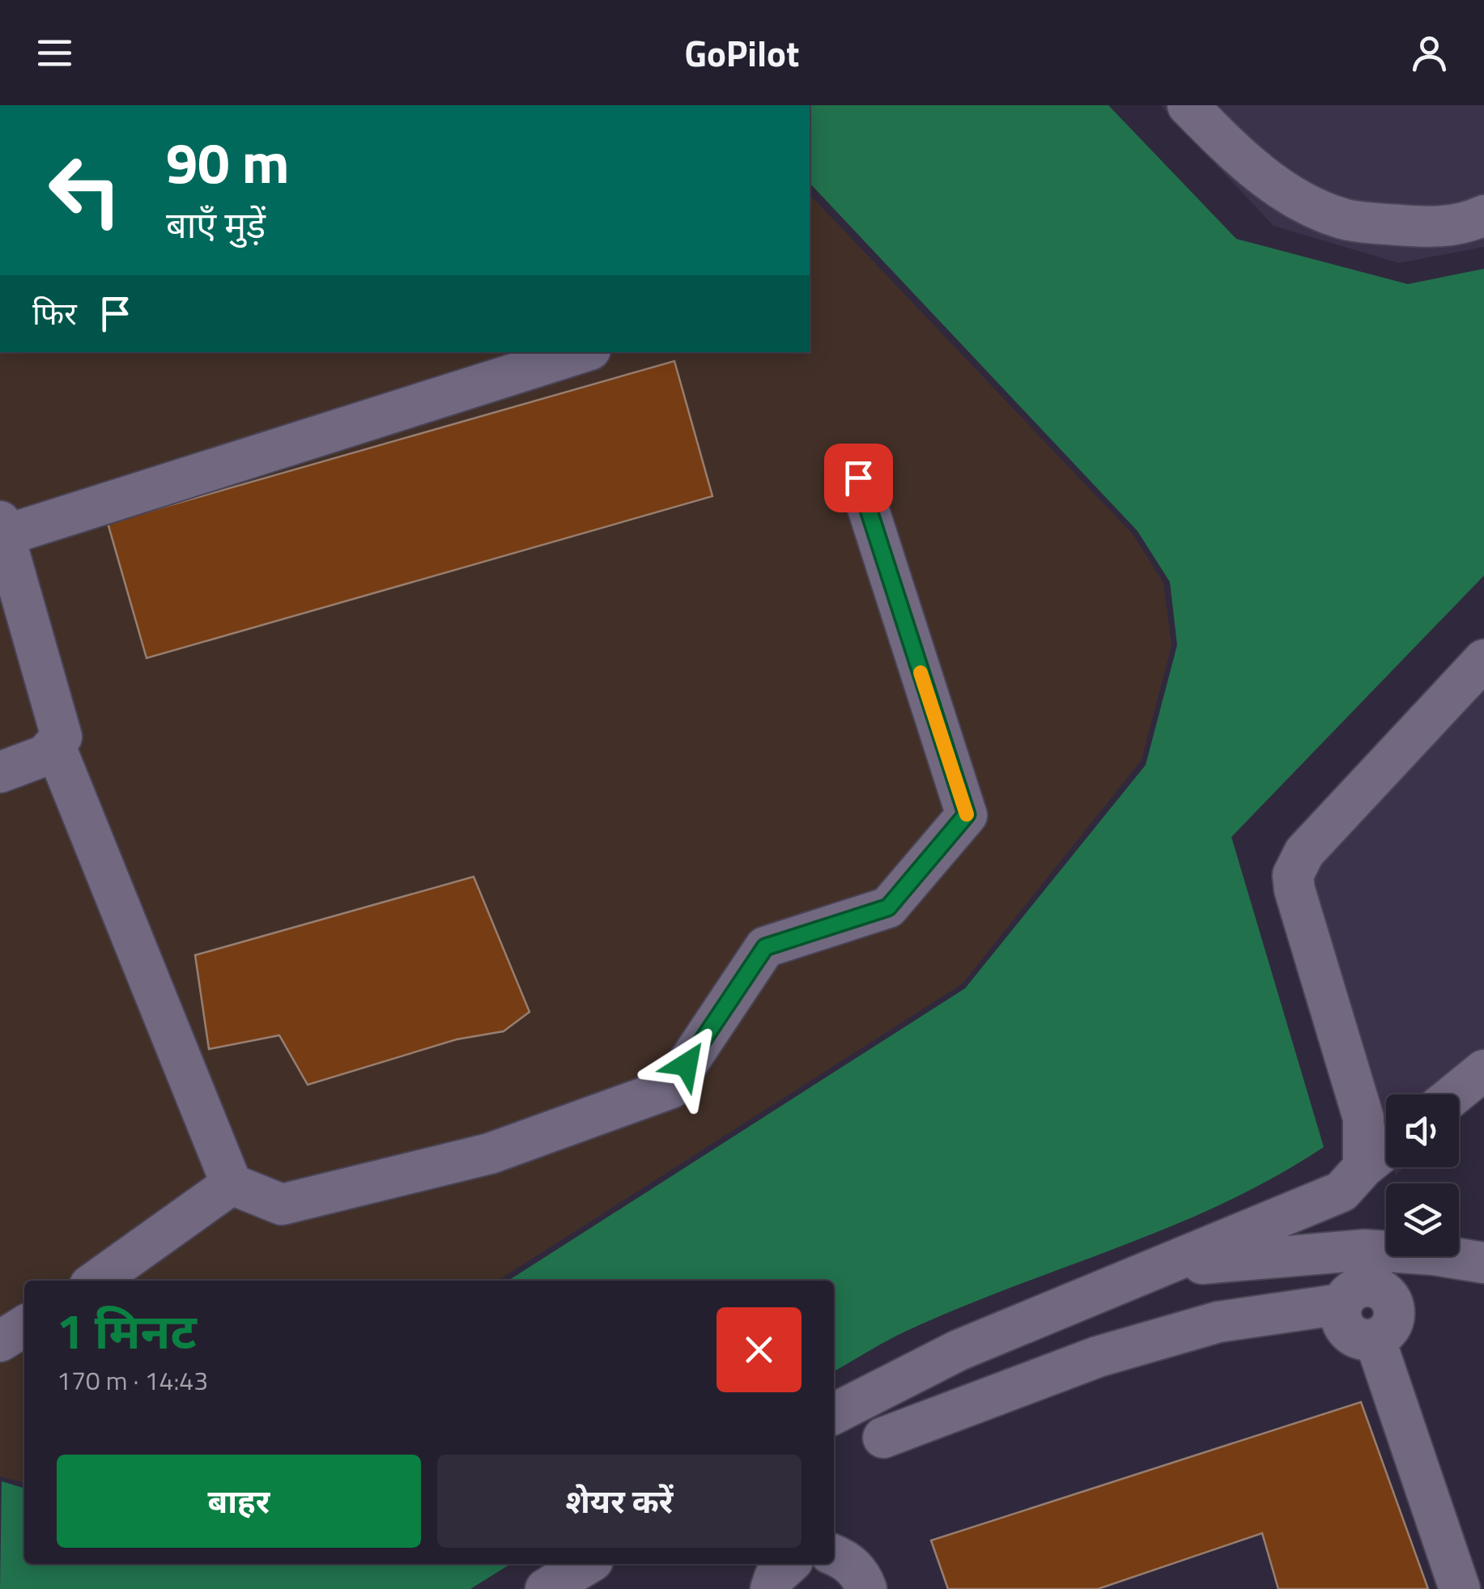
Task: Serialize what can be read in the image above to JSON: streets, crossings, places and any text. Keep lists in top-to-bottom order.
{
  "page": {
    "header": "GoPilot",
    "turn": ["90 m", "बाएँ मुड़ें"],
    "then": "फिर",
    "heading": ["1 मिनट", "170 m · 14:43"],
    "buttons": ["बाहर", "शेयर करें"]
  }
}
